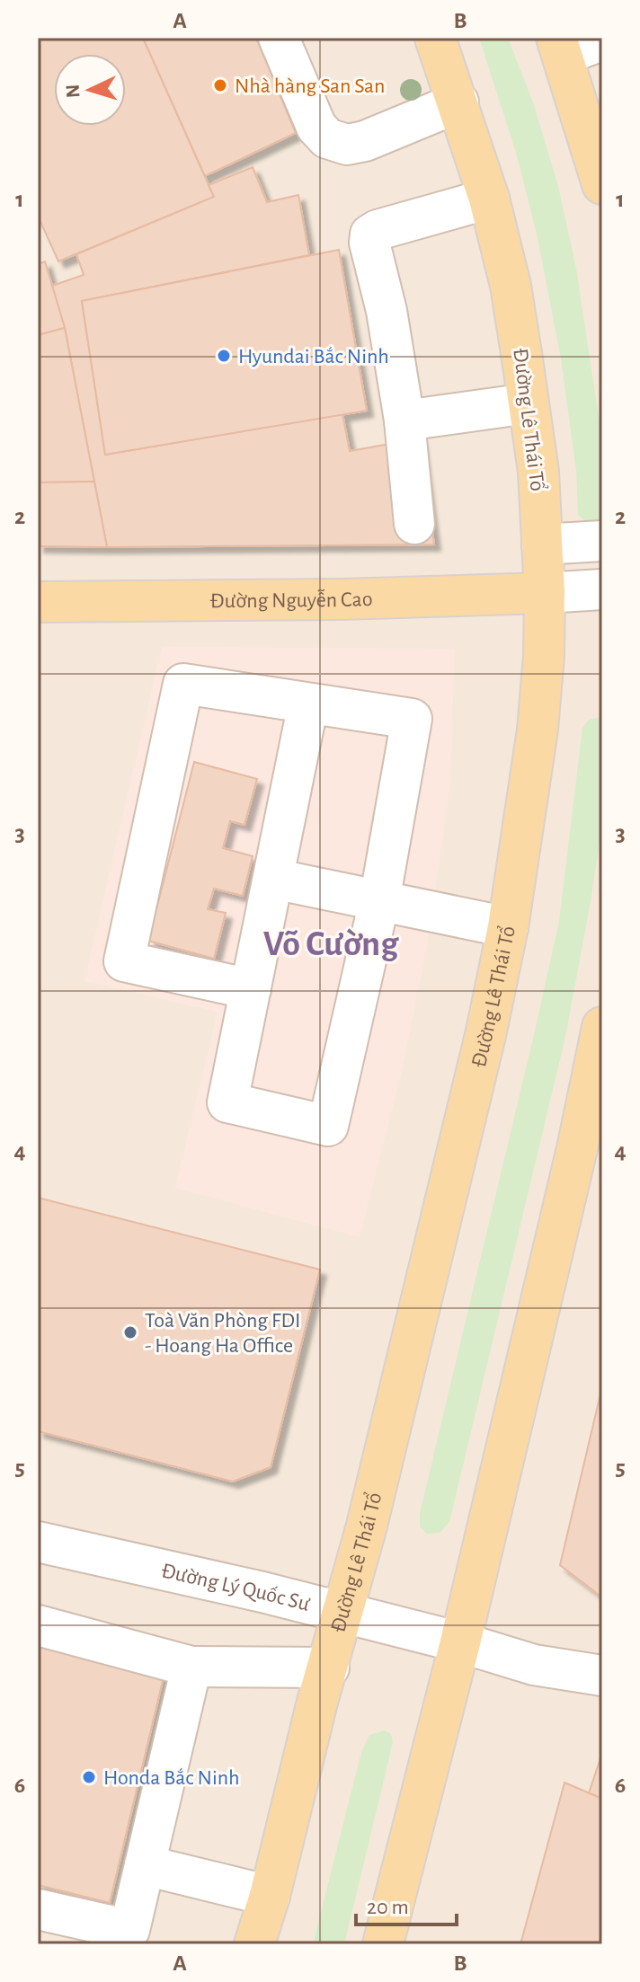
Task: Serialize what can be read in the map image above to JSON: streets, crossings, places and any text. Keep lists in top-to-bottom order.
{
  "streets": {
    "main road": ["Đường Lê Thái Tổ", "Đường Nguyễn Cao"],
    "street": ["Đường Lý Quốc Sư"]
  },
  "crossings": [
    ["Đường Lê Thái Tổ", "Đường Nguyễn Cao"],
    ["Đường Lê Thái Tổ", "Đường Lý Quốc Sư"]
  ],
  "districts": ["Võ Cường"],
  "places": [
    "Nhà hàng San San",
    "Hyundai Bắc Ninh",
    "Toà Văn Phòng FDI - Hoang Ha Office",
    "Honda Bắc Ninh"
  ],
  "scale_bar": "20 m",
  "north": "left",
  "grid": {
    "columns": ["A", "B"],
    "rows": [
      "1",
      "2",
      "3",
      "4",
      "5",
      "6"
    ]
  }
}
